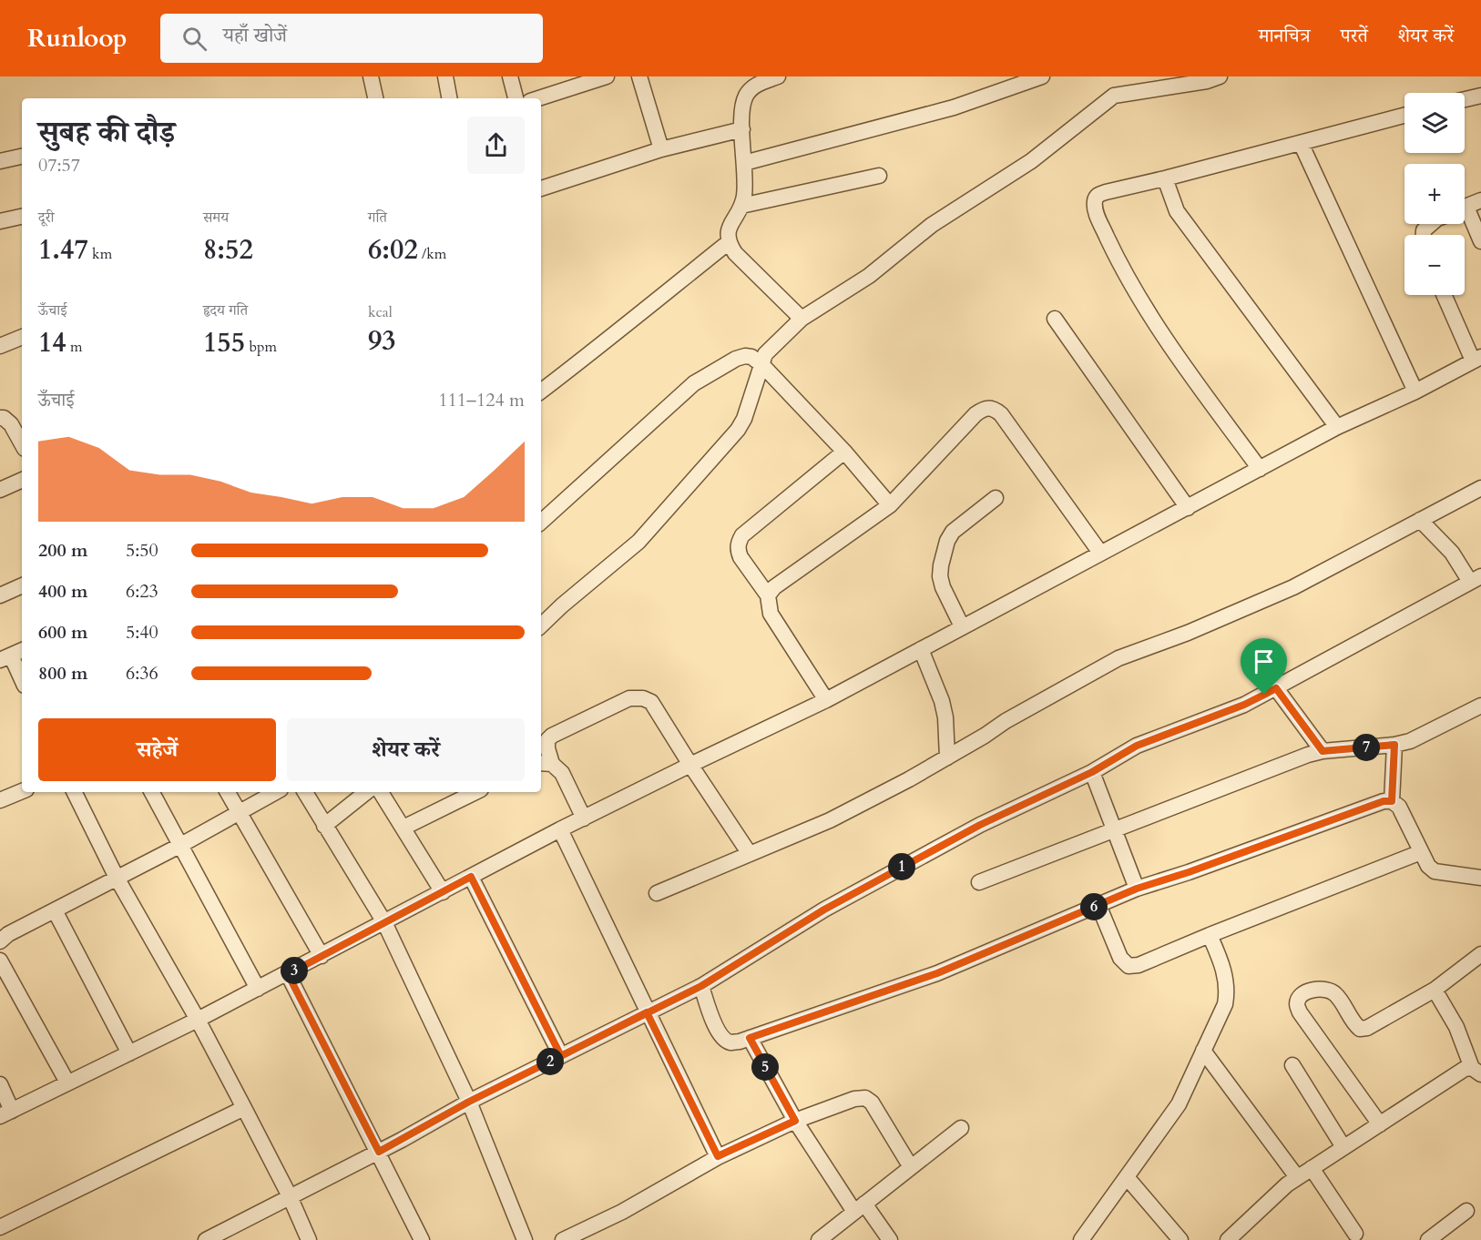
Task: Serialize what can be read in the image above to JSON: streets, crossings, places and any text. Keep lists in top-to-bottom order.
{
  "page": {
    "header": "Runloop",
    "search": "यहाँ खोजें",
    "nav": ["मानचित्र", "परतें", "शेयर करें"],
    "map_buttons": ["+", "−"],
    "heading": ["सुबह की दौड़", "07:57"],
    "stats": [
      ["दूरी", "1.47 km"],
      ["समय", "8:52"],
      ["गति", "6:02 /km"],
      ["ऊँचाई", "14 m"],
      ["हृदय गति", "155 bpm"],
      ["kcal", "93"]
    ],
    "chart": ["ऊँचाई", "111–124 m"],
    "list": [
      {
        "name": "200 m",
        "note": "5:50"
      },
      {
        "name": "400 m",
        "note": "6:23"
      },
      {
        "name": "600 m",
        "note": "5:40"
      },
      {
        "name": "800 m",
        "note": "6:36"
      }
    ],
    "buttons": ["सहेजें", "शेयर करें"],
    "pins": [
      "7",
      "1",
      "6",
      "3",
      "2",
      "5"
    ]
  }
}
